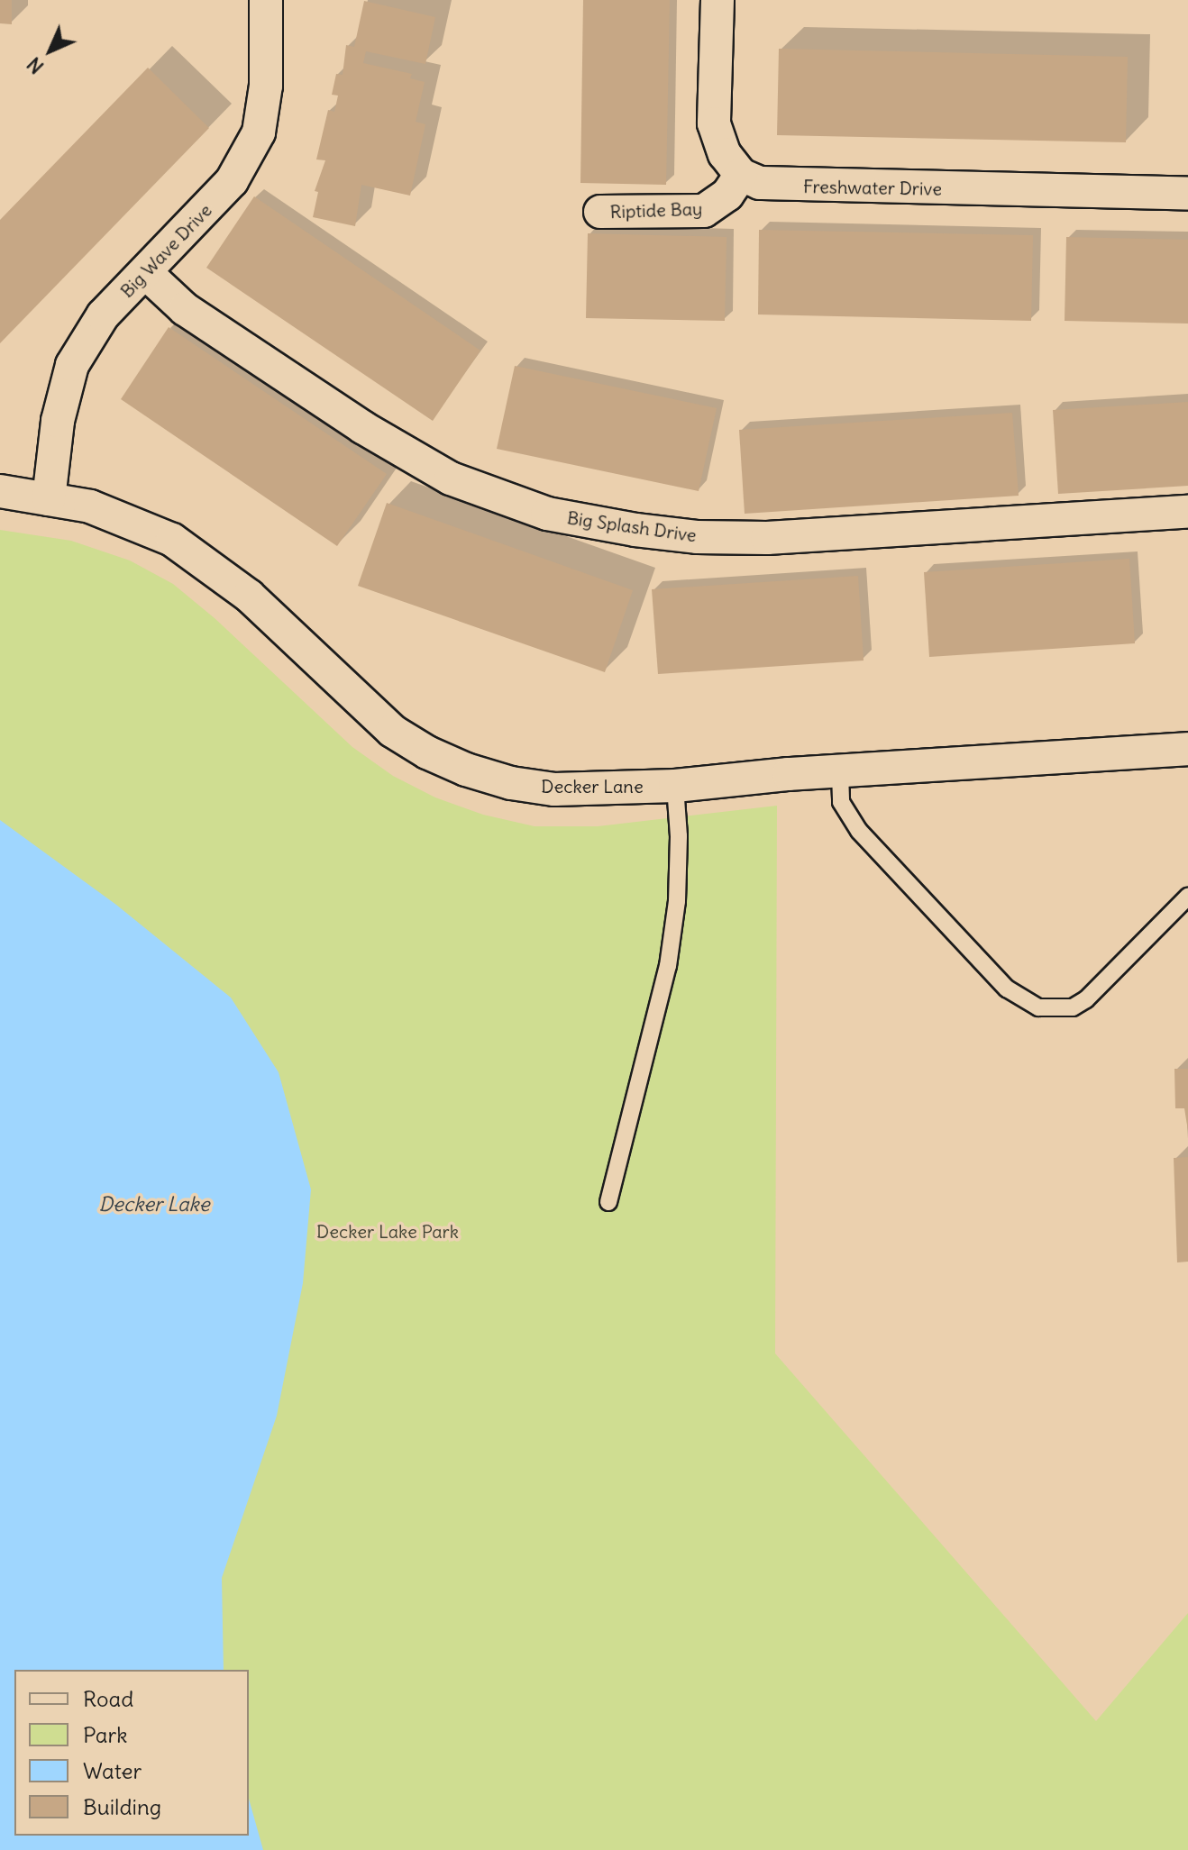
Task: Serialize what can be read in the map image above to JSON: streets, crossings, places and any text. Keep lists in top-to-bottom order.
{
  "streets": {
    "street": [
      "Freshwater Drive",
      "Riptide Bay",
      "Big Wave Drive",
      "Big Splash Drive",
      "Decker Lane"
    ]
  },
  "crossings": [
    ["Freshwater Drive", "Riptide Bay"],
    ["Big Wave Drive", "Big Splash Drive"],
    ["Big Wave Drive", "Decker Lane"]
  ],
  "water": ["Decker Lake"],
  "parks": ["Decker Lake Park"],
  "legend": [
    "Road",
    "Park",
    "Water",
    "Building"
  ],
  "north": "bottom left"
}
